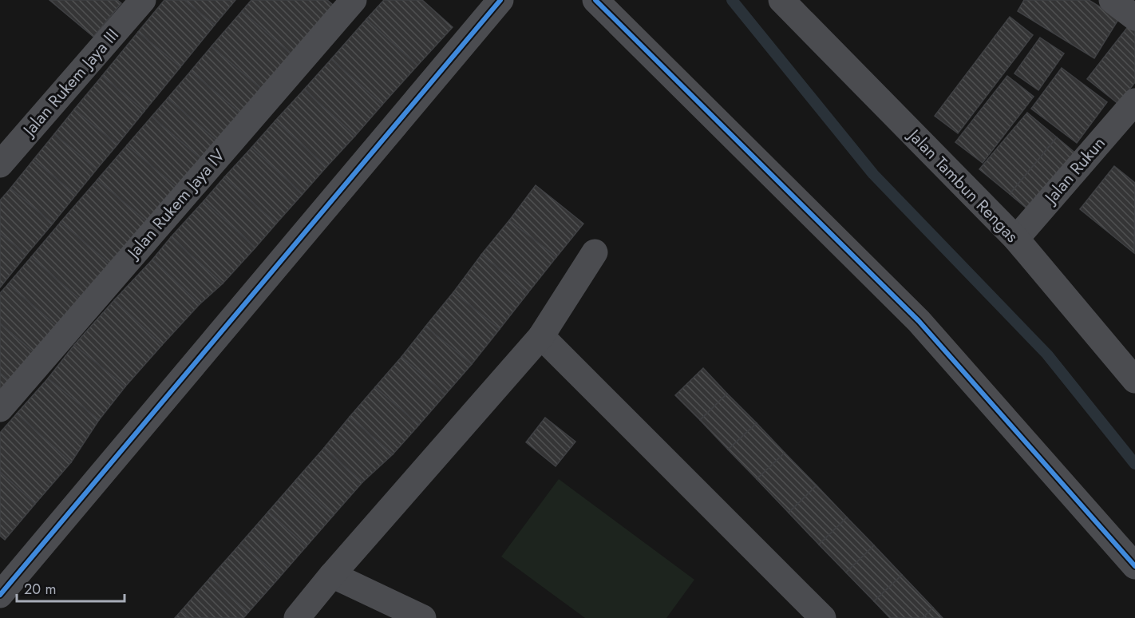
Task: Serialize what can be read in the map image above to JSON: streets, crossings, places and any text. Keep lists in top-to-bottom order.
{
  "streets": {
    "street": [
      "Jalan Rukem Jaya III",
      "Jalan Rukun",
      "Jalan Tambun Rengas",
      "Jalan Rukem Jaya IV"
    ]
  },
  "crossings": [
    ["Jalan Rukun", "Jalan Tambun Rengas"]
  ],
  "scale_bar": "20 m"
}
